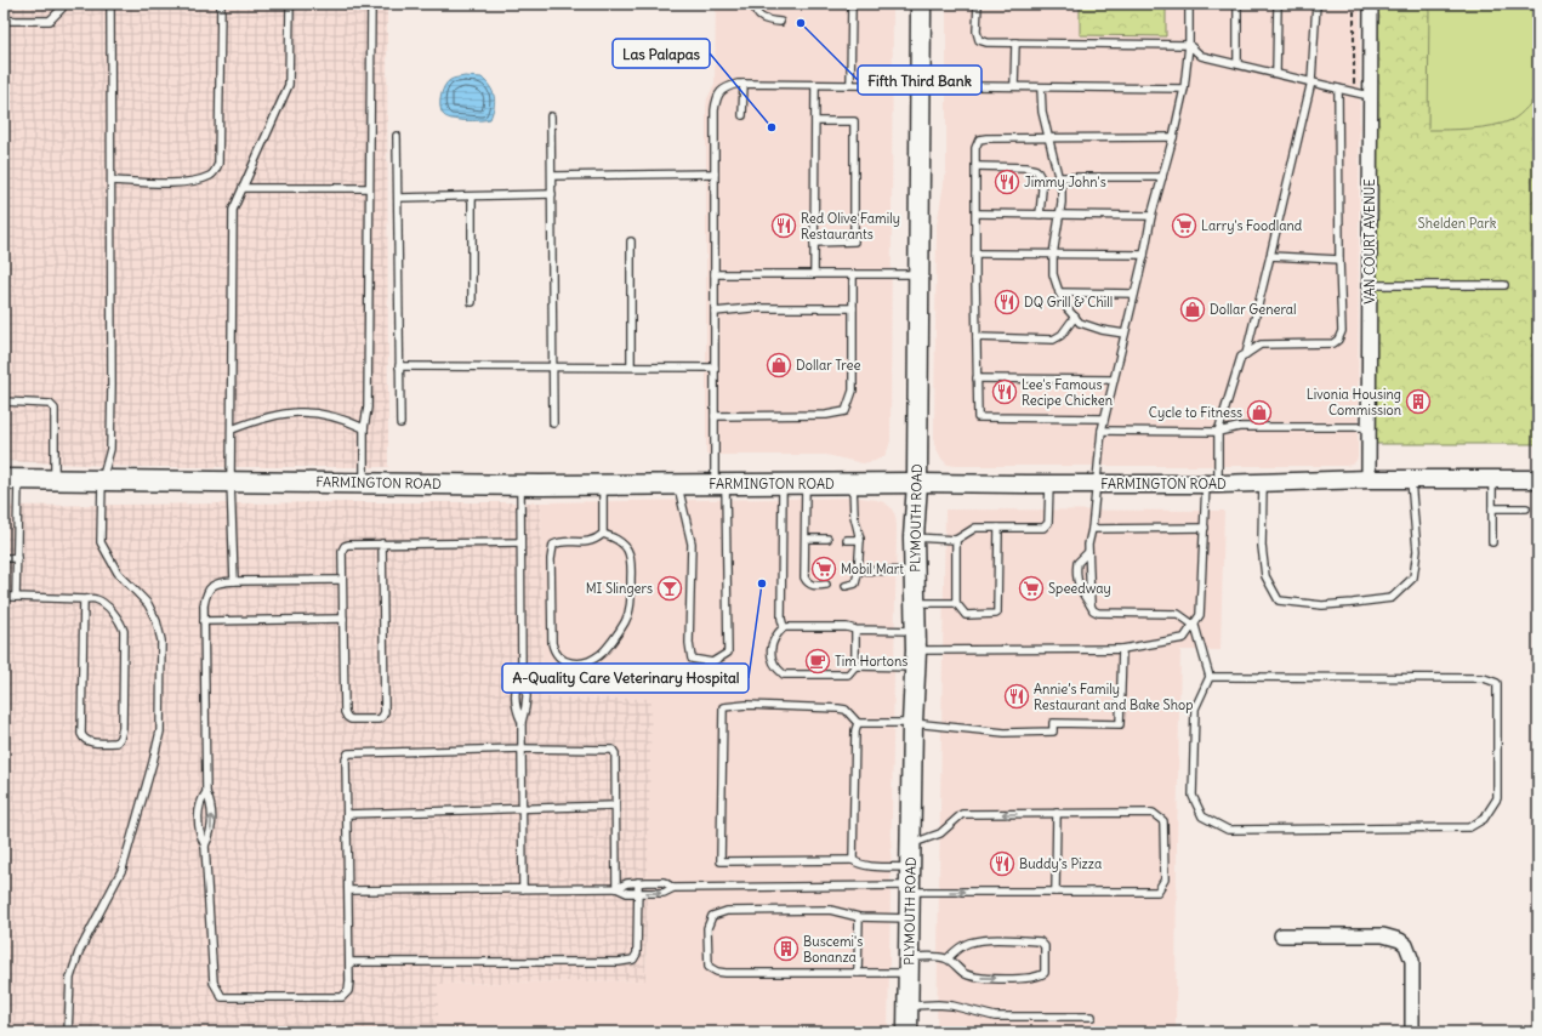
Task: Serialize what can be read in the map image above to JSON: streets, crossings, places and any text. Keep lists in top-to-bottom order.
{
  "streets": {
    "main road": ["FARMINGTON ROAD", "PLYMOUTH ROAD"],
    "street": ["VAN COURT AVENUE"]
  },
  "crossings": [
    ["VAN COURT AVENUE", "FARMINGTON ROAD"],
    ["FARMINGTON ROAD", "PLYMOUTH ROAD"]
  ],
  "parks": ["Shelden Park"],
  "places": {
    "other": ["Fifth Third Bank", "Las Palapas", "A-Quality Care Veterinary Hospital"],
    "restaurant": [
      "Jimmy John's",
      "Red Olive Family Restaurants",
      "DQ Grill & Chill",
      "Lee's Famous Recipe Chicken",
      "Annie’s Family Restaurant and Bake Shop",
      "Buddy's Pizza"
    ],
    "supermarket": ["Larry's Foodland", "Mobil Mart", "Speedway"],
    "shop": ["Dollar General", "Dollar Tree", "Cycle to Fitness"],
    "building": ["Livonia Housing Commission", "Buscemi's Bonanza"],
    "bar": ["MI Slingers"],
    "cafe": ["Tim Hortons"]
  }
}
